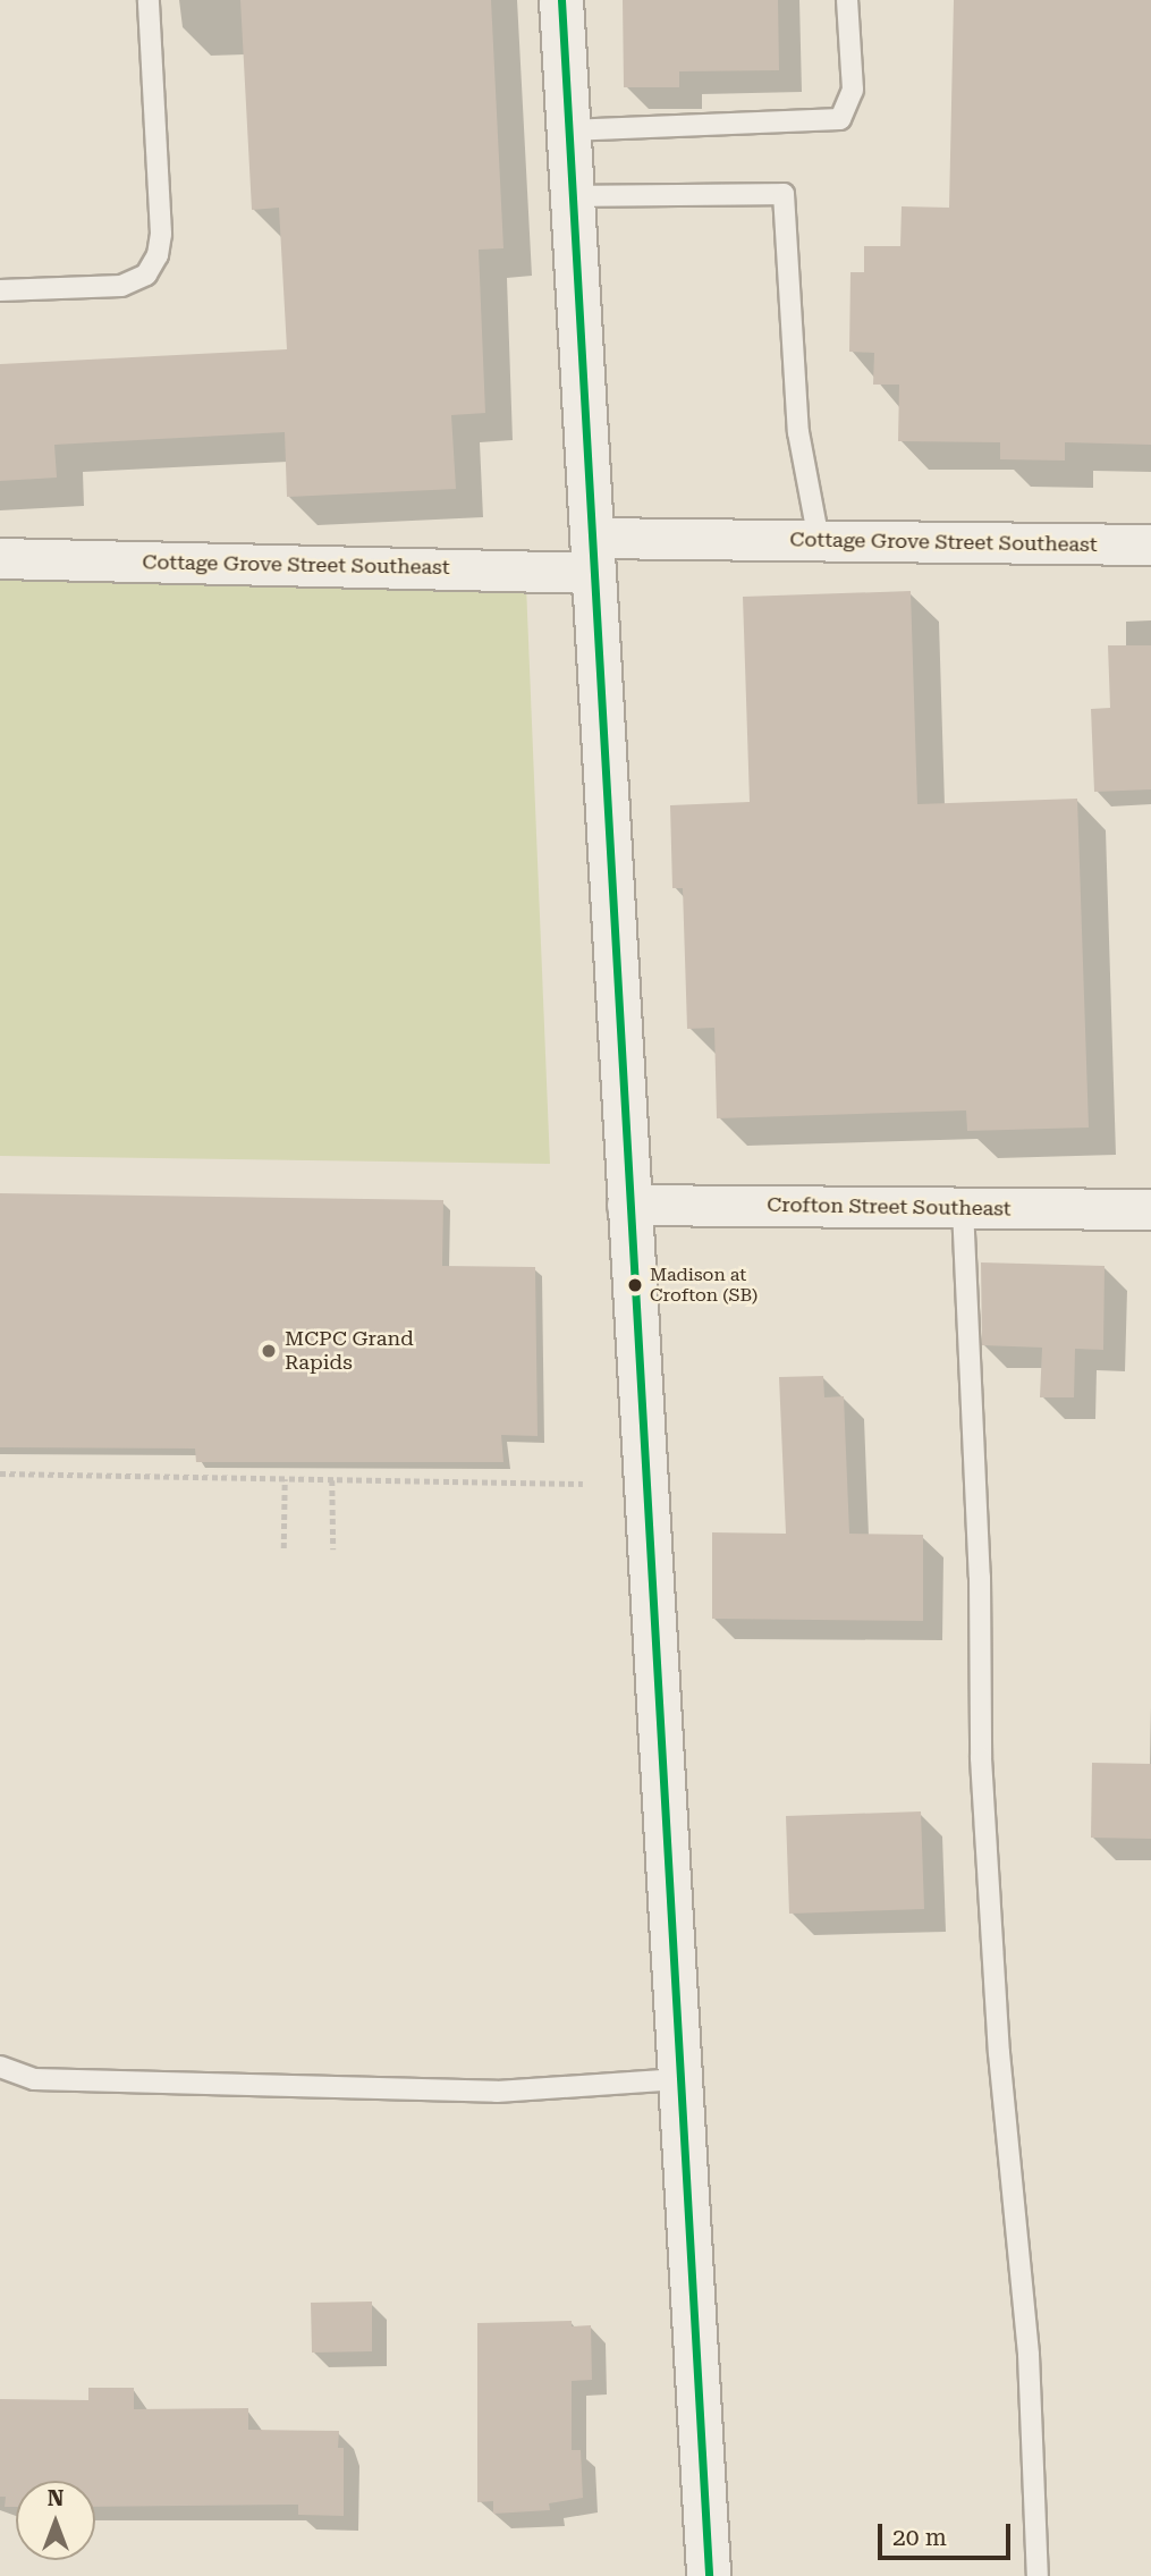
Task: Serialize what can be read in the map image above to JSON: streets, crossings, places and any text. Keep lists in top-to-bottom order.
{
  "streets": {
    "street": ["Cottage Grove Street Southeast", "Crofton Street Southeast"]
  },
  "places": ["Madison at Crofton (SB)", "MCPC Grand Rapids"],
  "scale_bar": "20 m",
  "north": "top"
}
